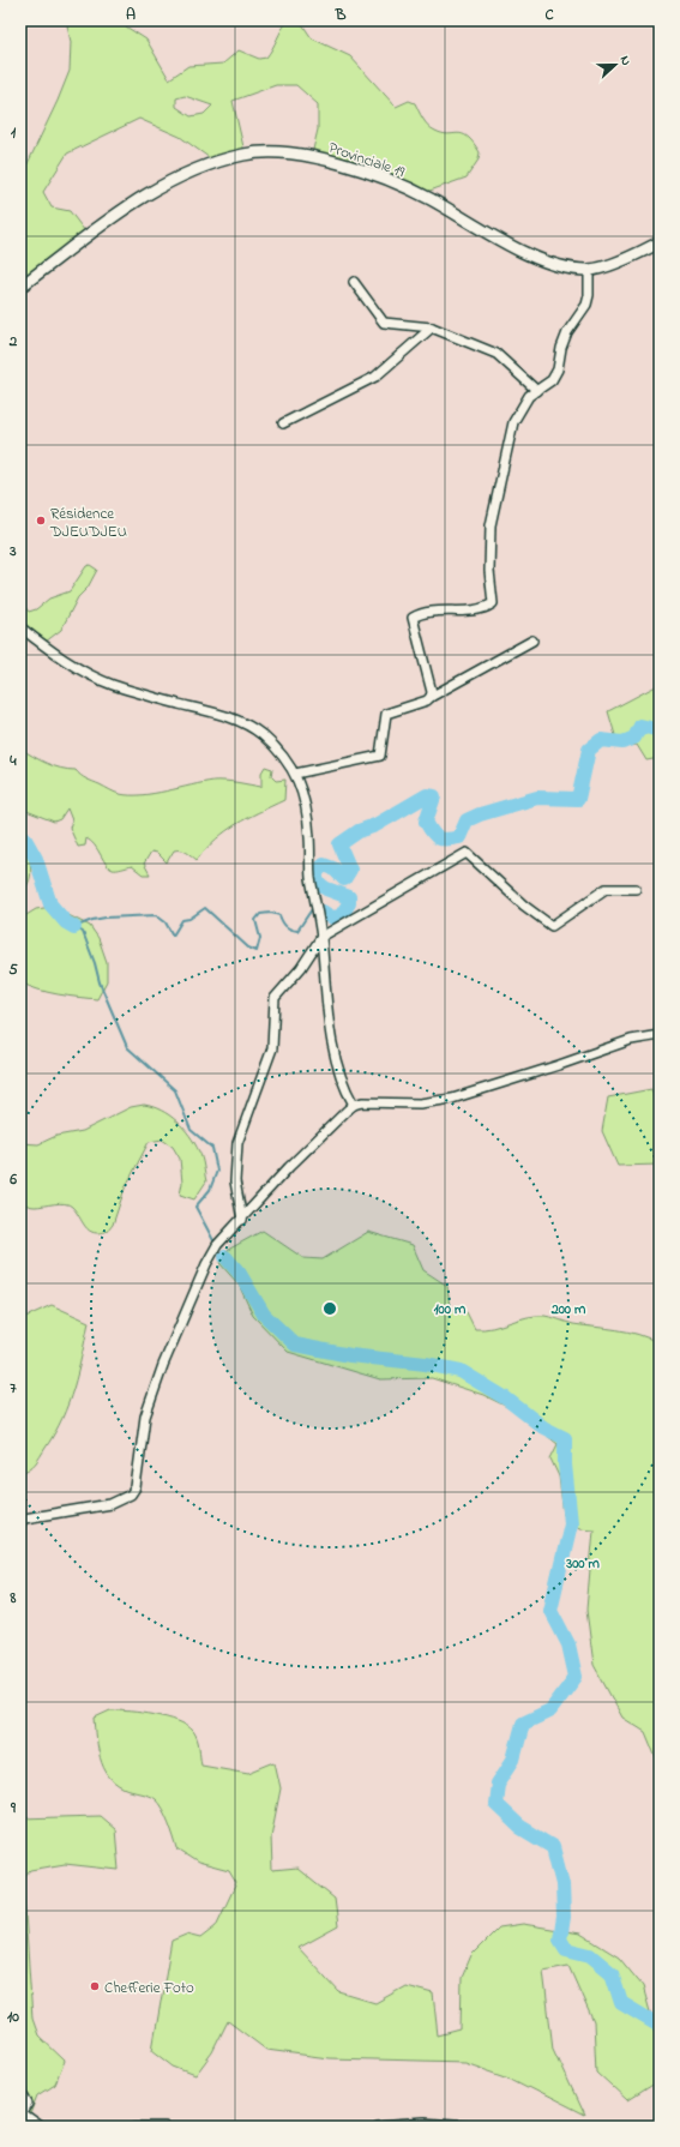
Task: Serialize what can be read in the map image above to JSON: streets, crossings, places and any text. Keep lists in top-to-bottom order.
{
  "streets": {
    "main road": ["Provinciale 19"]
  },
  "places": ["Résidence DJEUDJEU", "Chefferie Foto"],
  "north": "right",
  "grid": {
    "columns": ["A", "B", "C"],
    "rows": [
      "1",
      "2",
      "3",
      "4",
      "5",
      "6",
      "7",
      "8",
      "9",
      "10"
    ]
  },
  "rings": ["100 m", "200 m", "300 m"]
}
